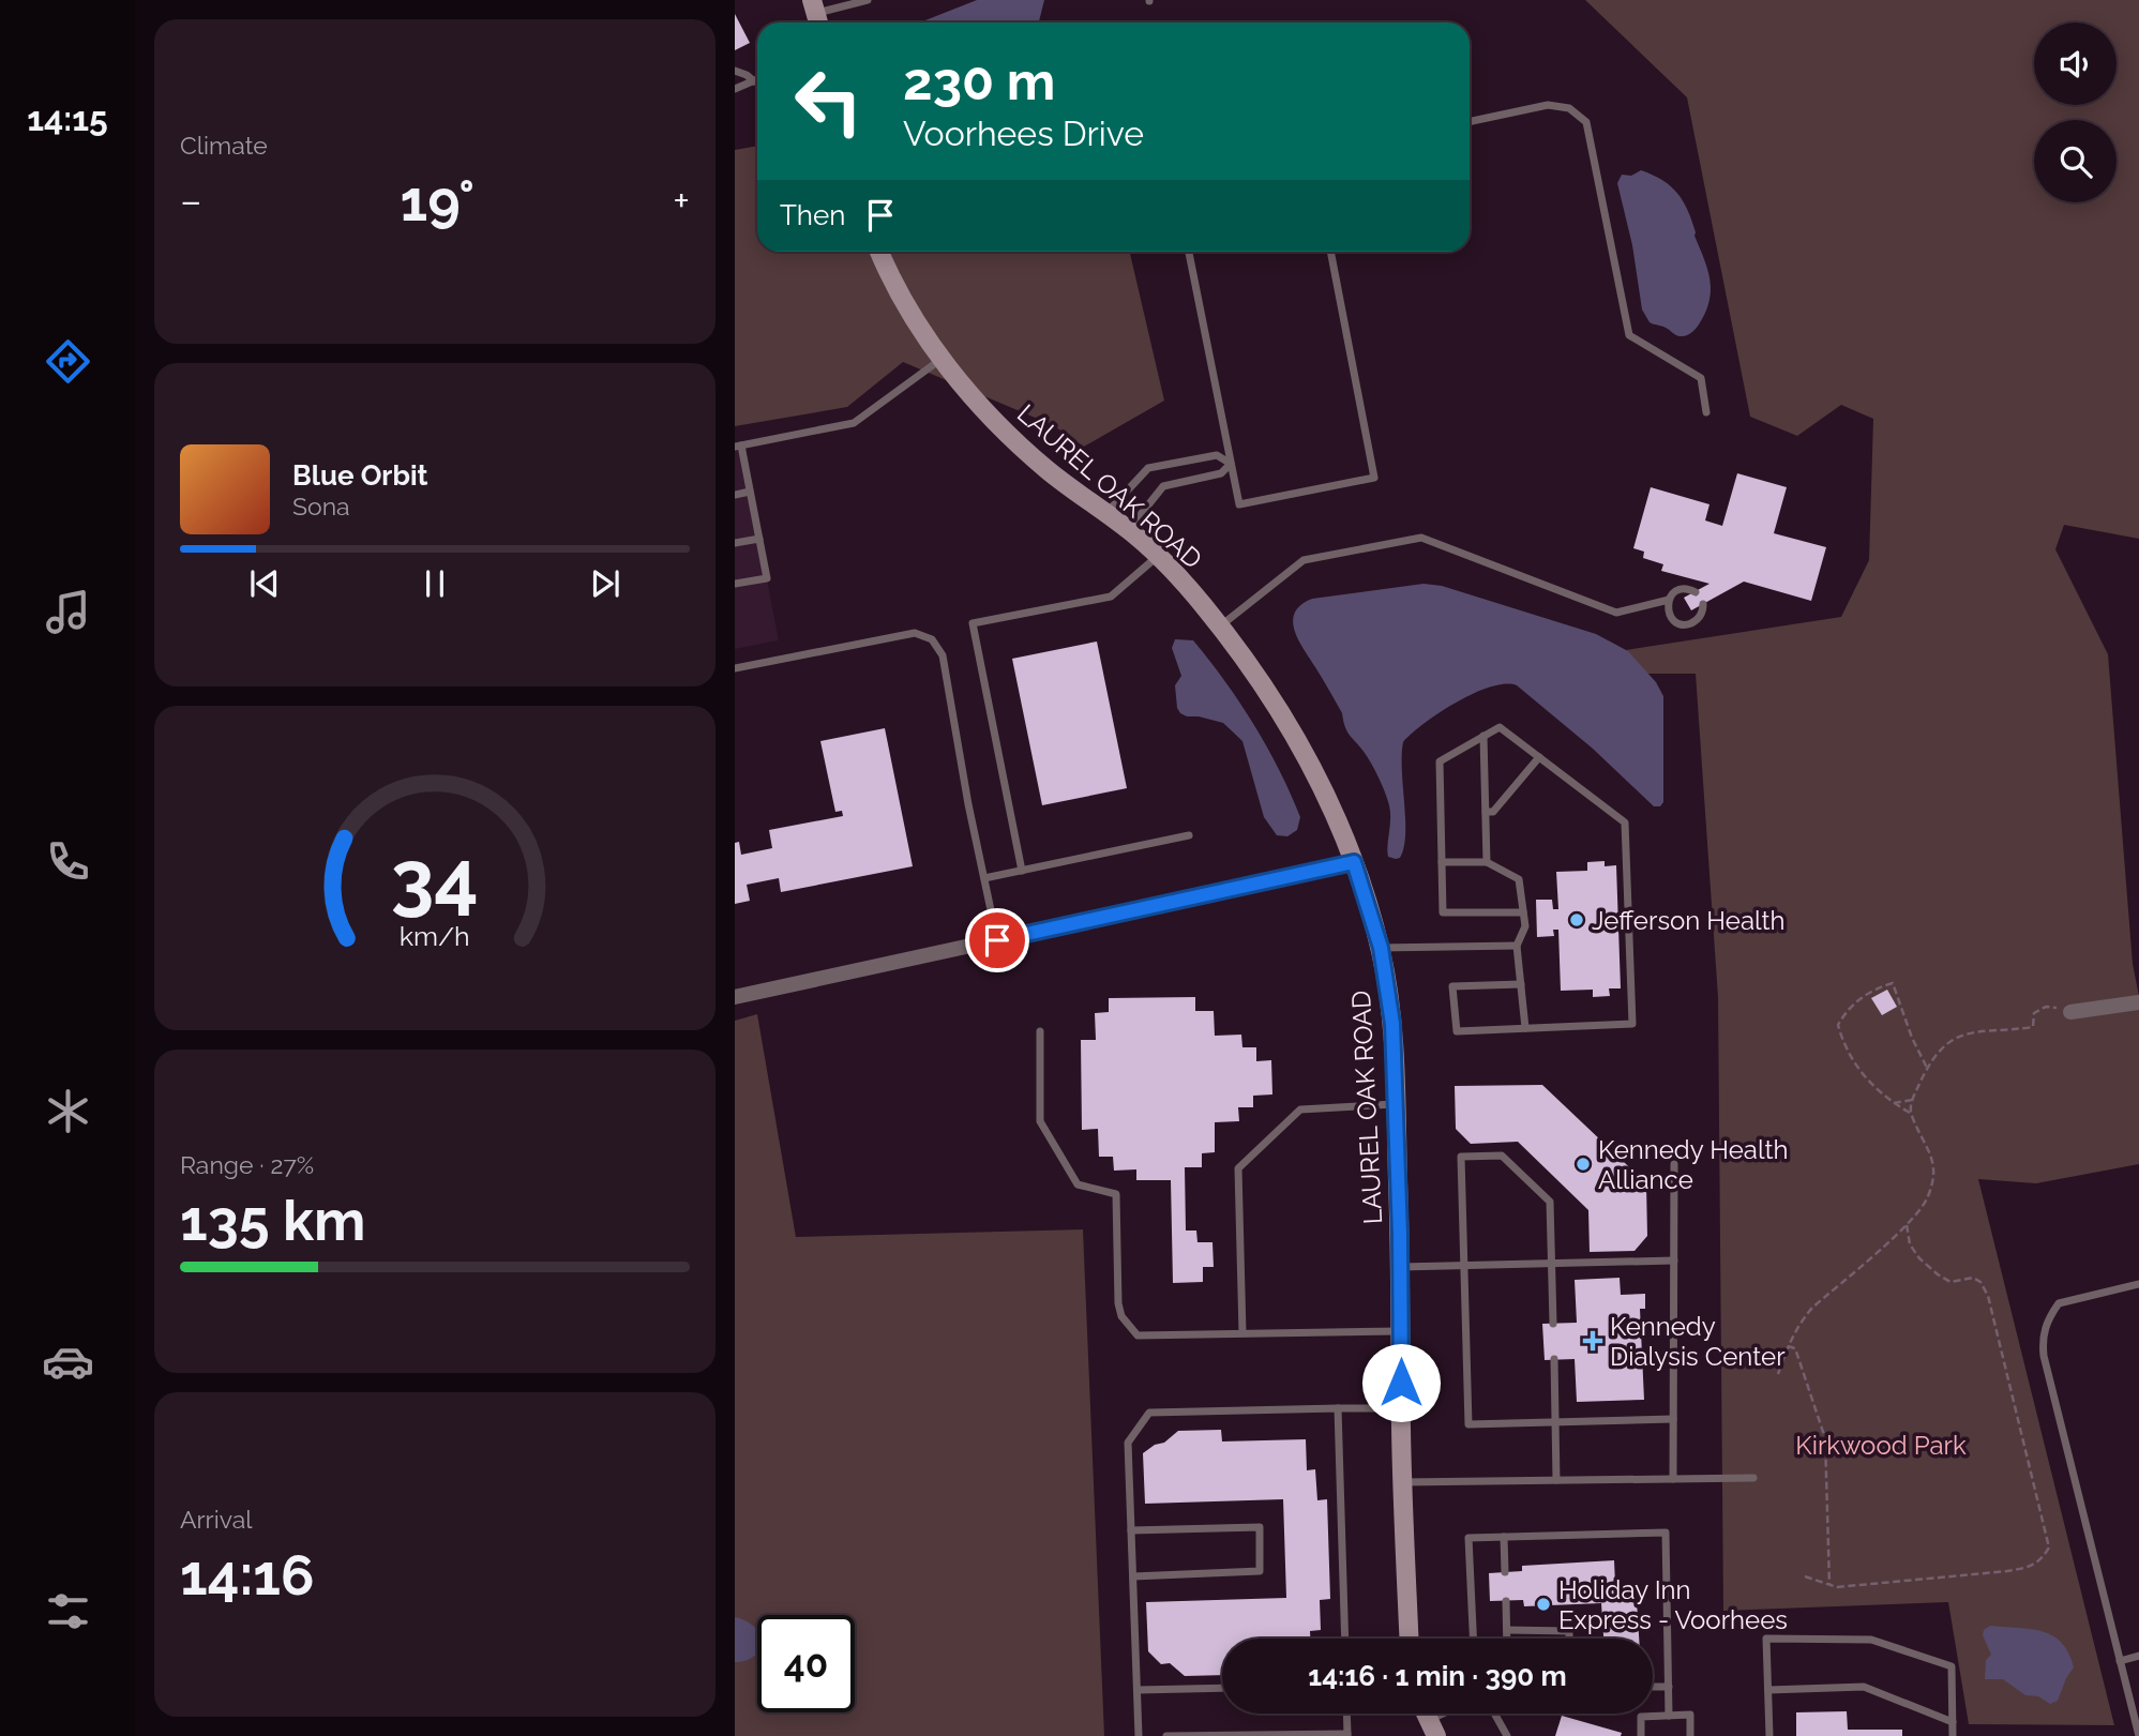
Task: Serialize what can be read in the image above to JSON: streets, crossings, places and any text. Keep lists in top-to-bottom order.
{
  "streets": {
    "street": ["LAUREL OAK ROAD"]
  },
  "parks": ["Kirkwood Park"],
  "places": {
    "other": ["Jefferson Health", "Kennedy Health Alliance", "Holiday Inn Express - Voorhees"],
    "health": ["Kennedy Dialysis Center"]
  },
  "page": {
    "tabs": "14:15",
    "tile": [
      "Climate",
      ["Range · 27%", "135 km"],
      ["Arrival", "14:16"]
    ],
    "turn": ["230 m", "Voorhees Drive"],
    "heat": ["−", "19°", "+"],
    "then": "Then",
    "song": ["Blue Orbit", "Sona"],
    "limit": "40",
    "trip": "14:16 · 1 min · 390 m",
    "gauge": ["34", "km/h"]
  }
}
